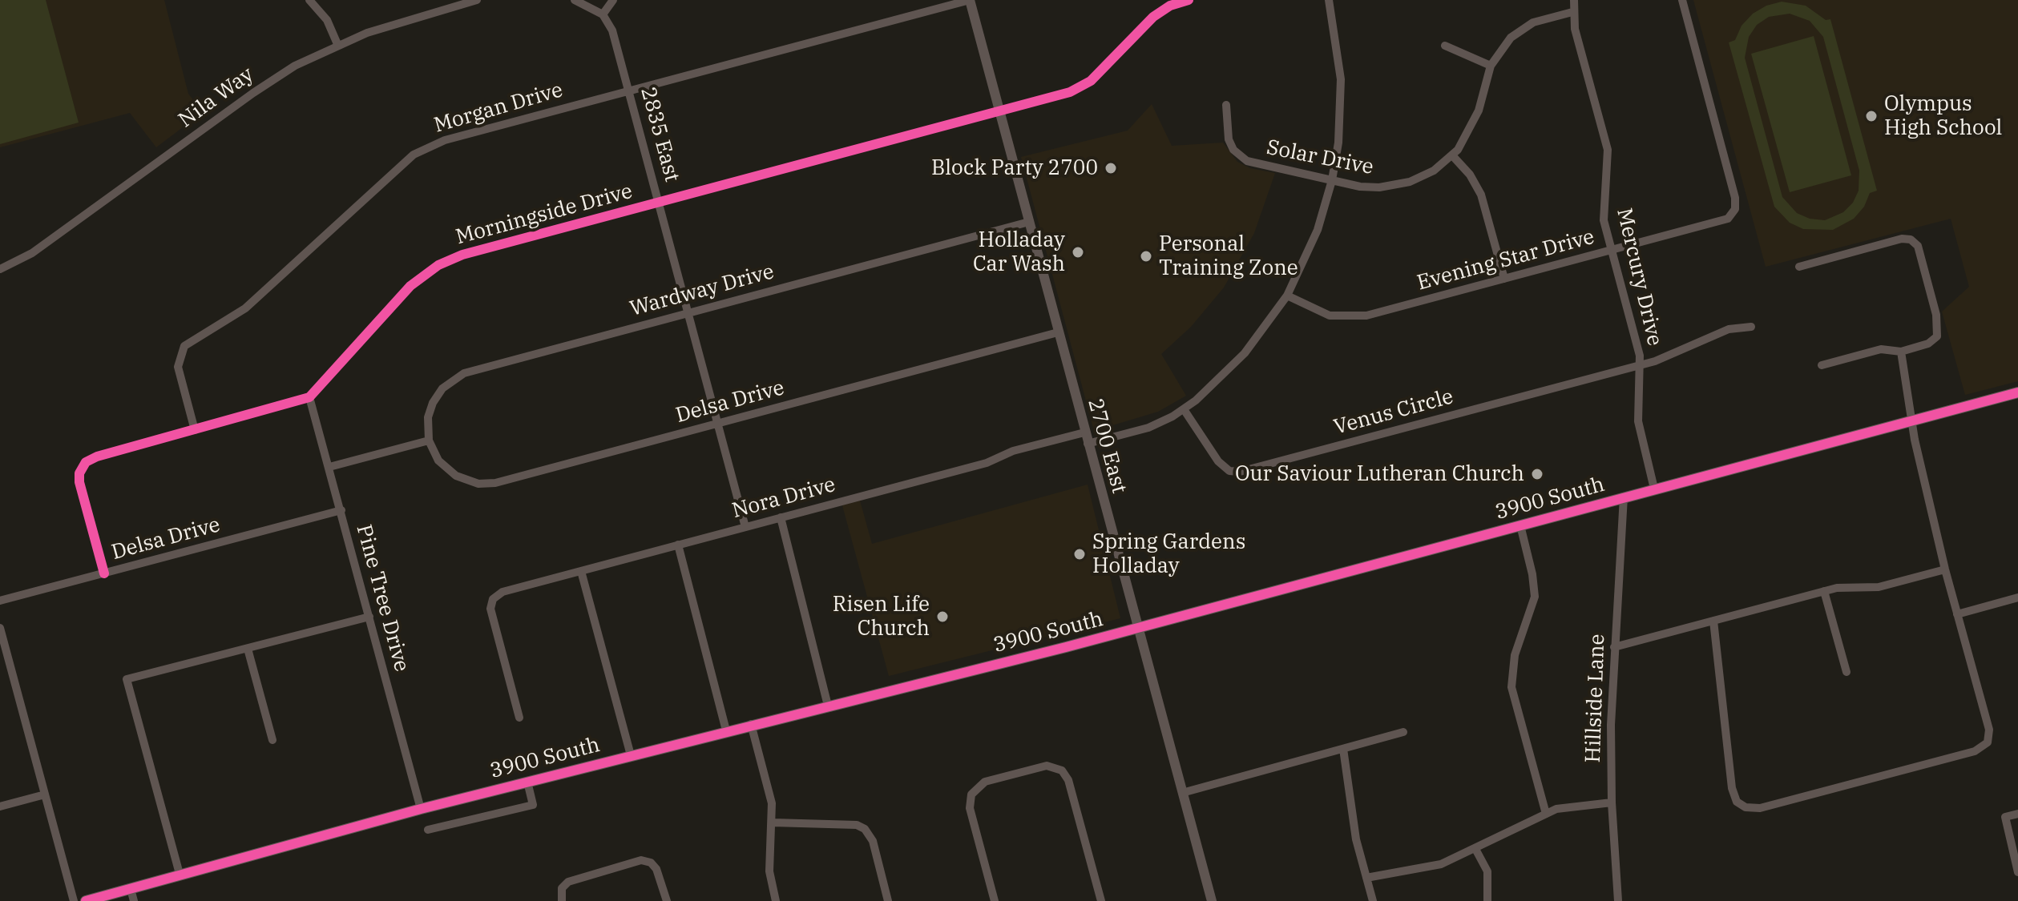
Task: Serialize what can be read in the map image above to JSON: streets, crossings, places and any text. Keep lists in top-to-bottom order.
{
  "streets": {
    "main road": ["3900 South"],
    "street": [
      "Nila Way",
      "Morgan Drive",
      "2835 East",
      "Solar Drive",
      "Morningside Drive",
      "Evening Star Drive",
      "Mercury Drive",
      "Wardway Drive",
      "Delsa Drive",
      "Venus Circle",
      "2700 East",
      "Nora Drive",
      "Pine Tree Drive",
      "Hillside Lane"
    ]
  },
  "crossings": [
    ["Morgan Drive", "2835 East"],
    ["Morgan Drive", "2700 East"],
    ["2835 East", "Morningside Drive"],
    ["2835 East", "Wardway Drive"],
    ["2835 East", "Delsa Drive"],
    ["2835 East", "Nora Drive"],
    ["Solar Drive", "Mercury Drive"],
    ["Morningside Drive", "2700 East"],
    ["Morningside Drive", "Pine Tree Drive"],
    ["Evening Star Drive", "Mercury Drive"],
    ["Mercury Drive", "Venus Circle"],
    ["Mercury Drive", "3900 South"],
    ["Wardway Drive", "Delsa Drive"],
    ["Wardway Drive", "2700 East"],
    ["Delsa Drive", "2700 East"],
    ["Delsa Drive", "Pine Tree Drive"],
    ["2700 East", "Nora Drive"],
    ["2700 East", "3900 South"],
    ["3900 South", "Pine Tree Drive"],
    ["3900 South", "Hillside Lane"]
  ],
  "places": [
    "Olympus High School",
    "Block Party 2700",
    "Holladay Car Wash",
    "Personal Training Zone",
    "Our Saviour Lutheran Church",
    "Spring Gardens Holladay",
    "Risen Life Church"
  ]
}
